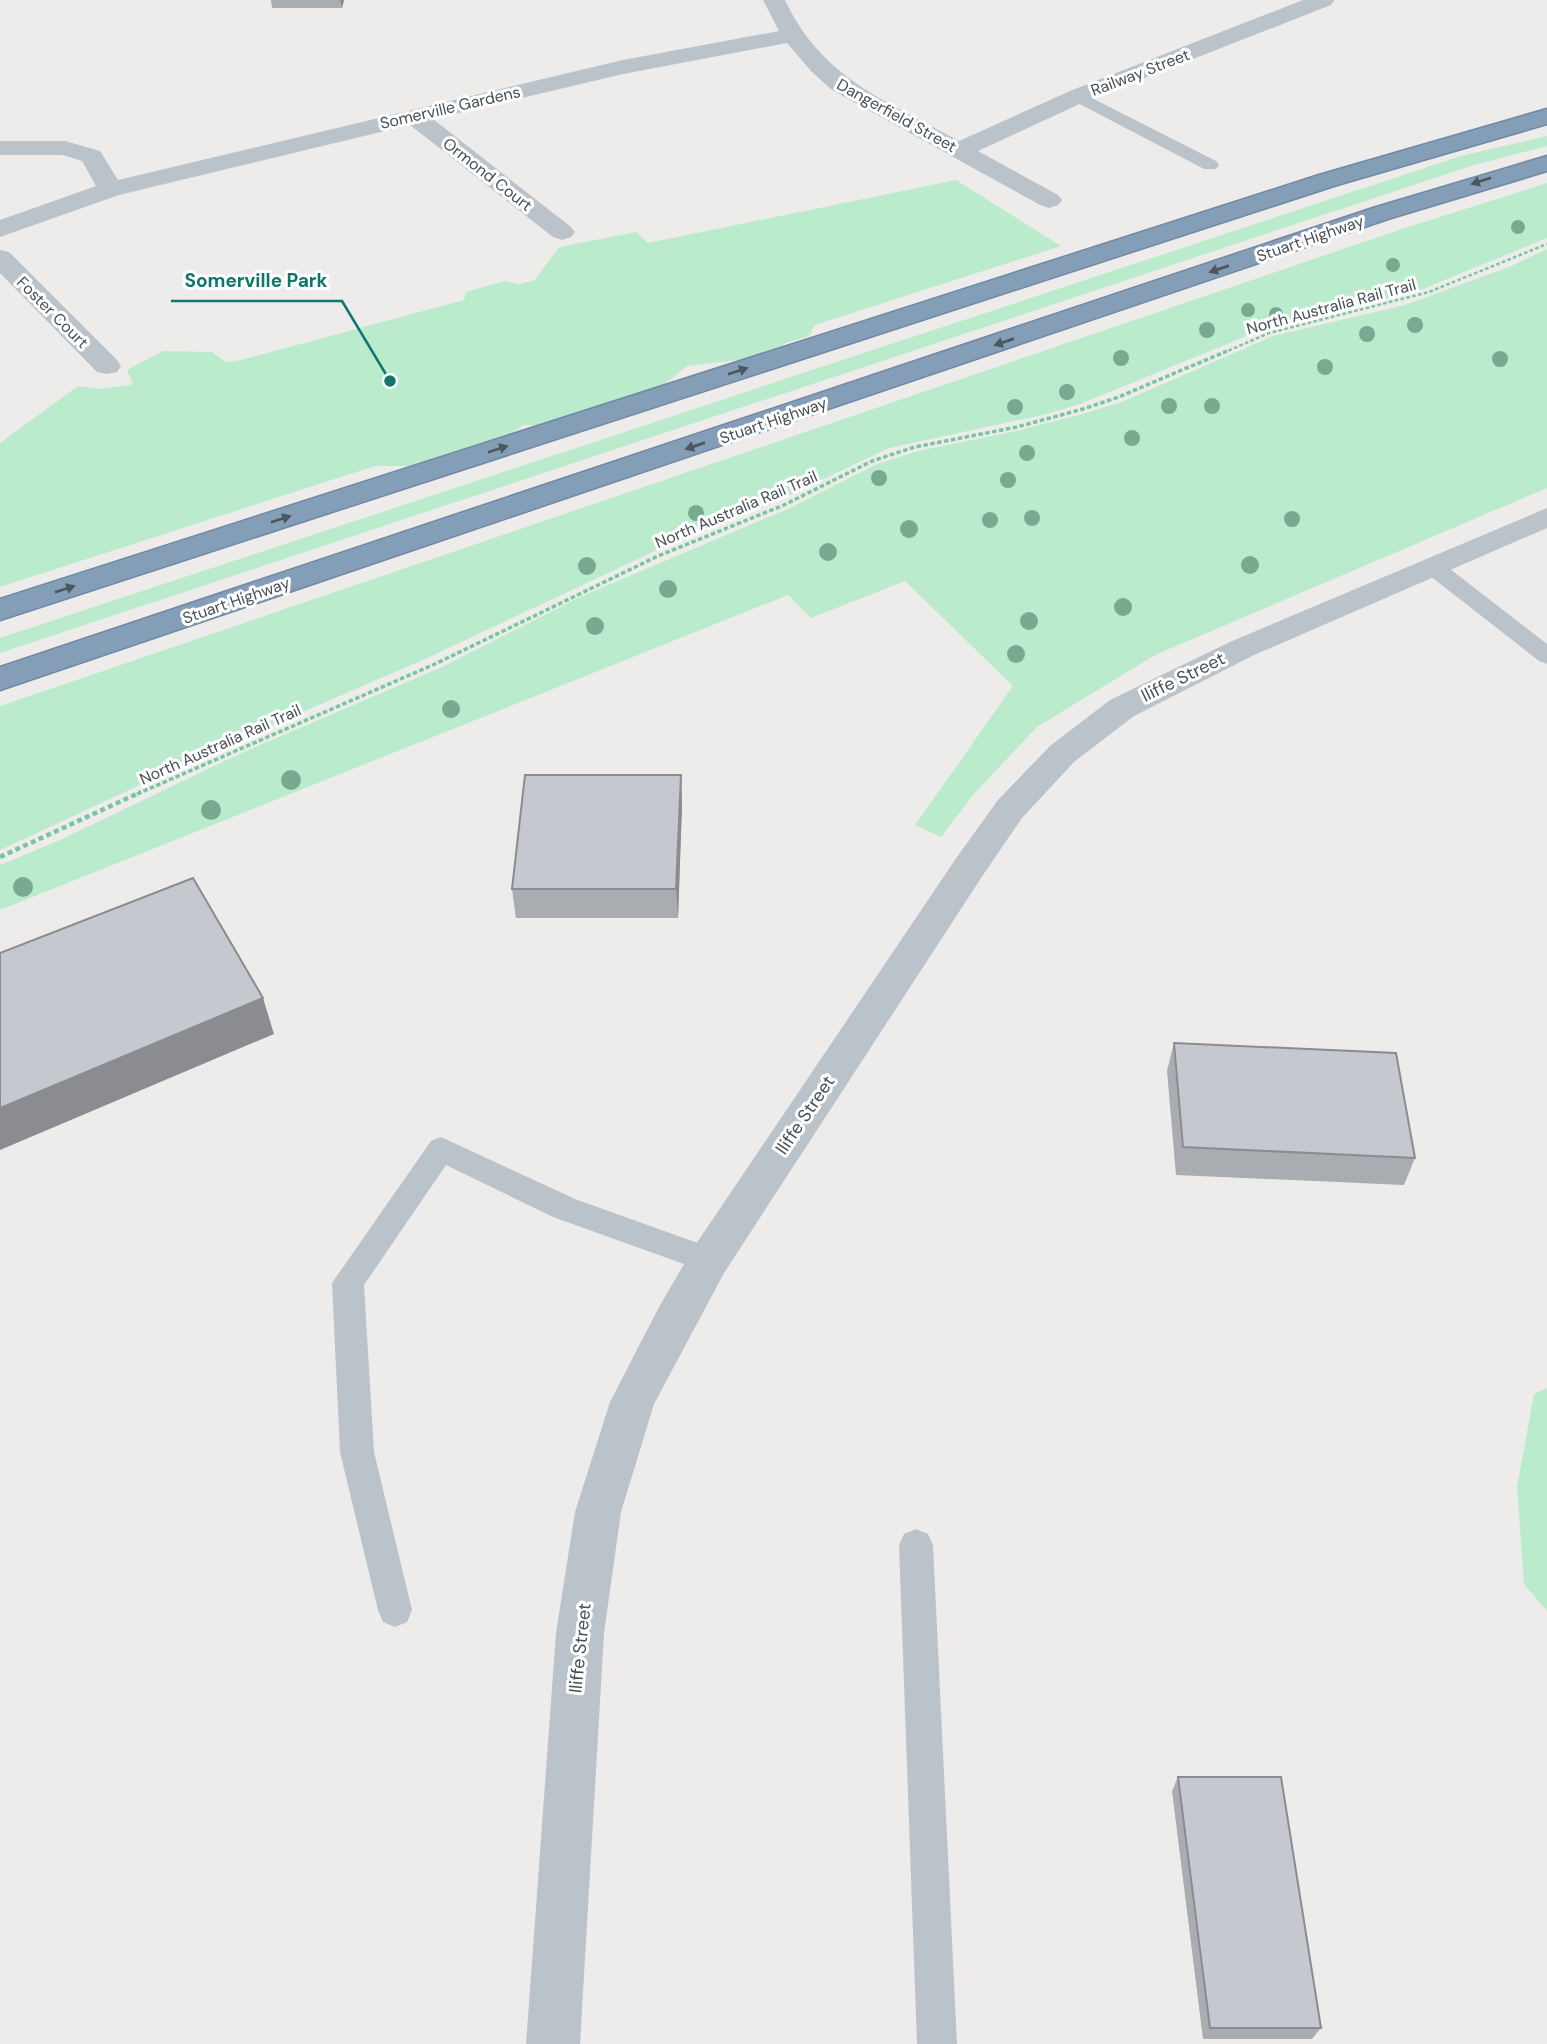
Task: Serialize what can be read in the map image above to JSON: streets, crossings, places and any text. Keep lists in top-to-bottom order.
{
  "streets": {
    "highway": ["Stuart Highway"],
    "street": [
      "Railway Street",
      "Somerville Gardens",
      "Dangerfield Street",
      "Ormond Court",
      "Foster Court",
      "Iliffe Street"
    ],
    "path": ["North Australia Rail Trail"]
  },
  "crossings": [
    ["Railway Street", "Dangerfield Street"],
    ["Somerville Gardens", "Dangerfield Street"],
    ["Somerville Gardens", "Ormond Court"]
  ],
  "places": ["Somerville Park"]
}
